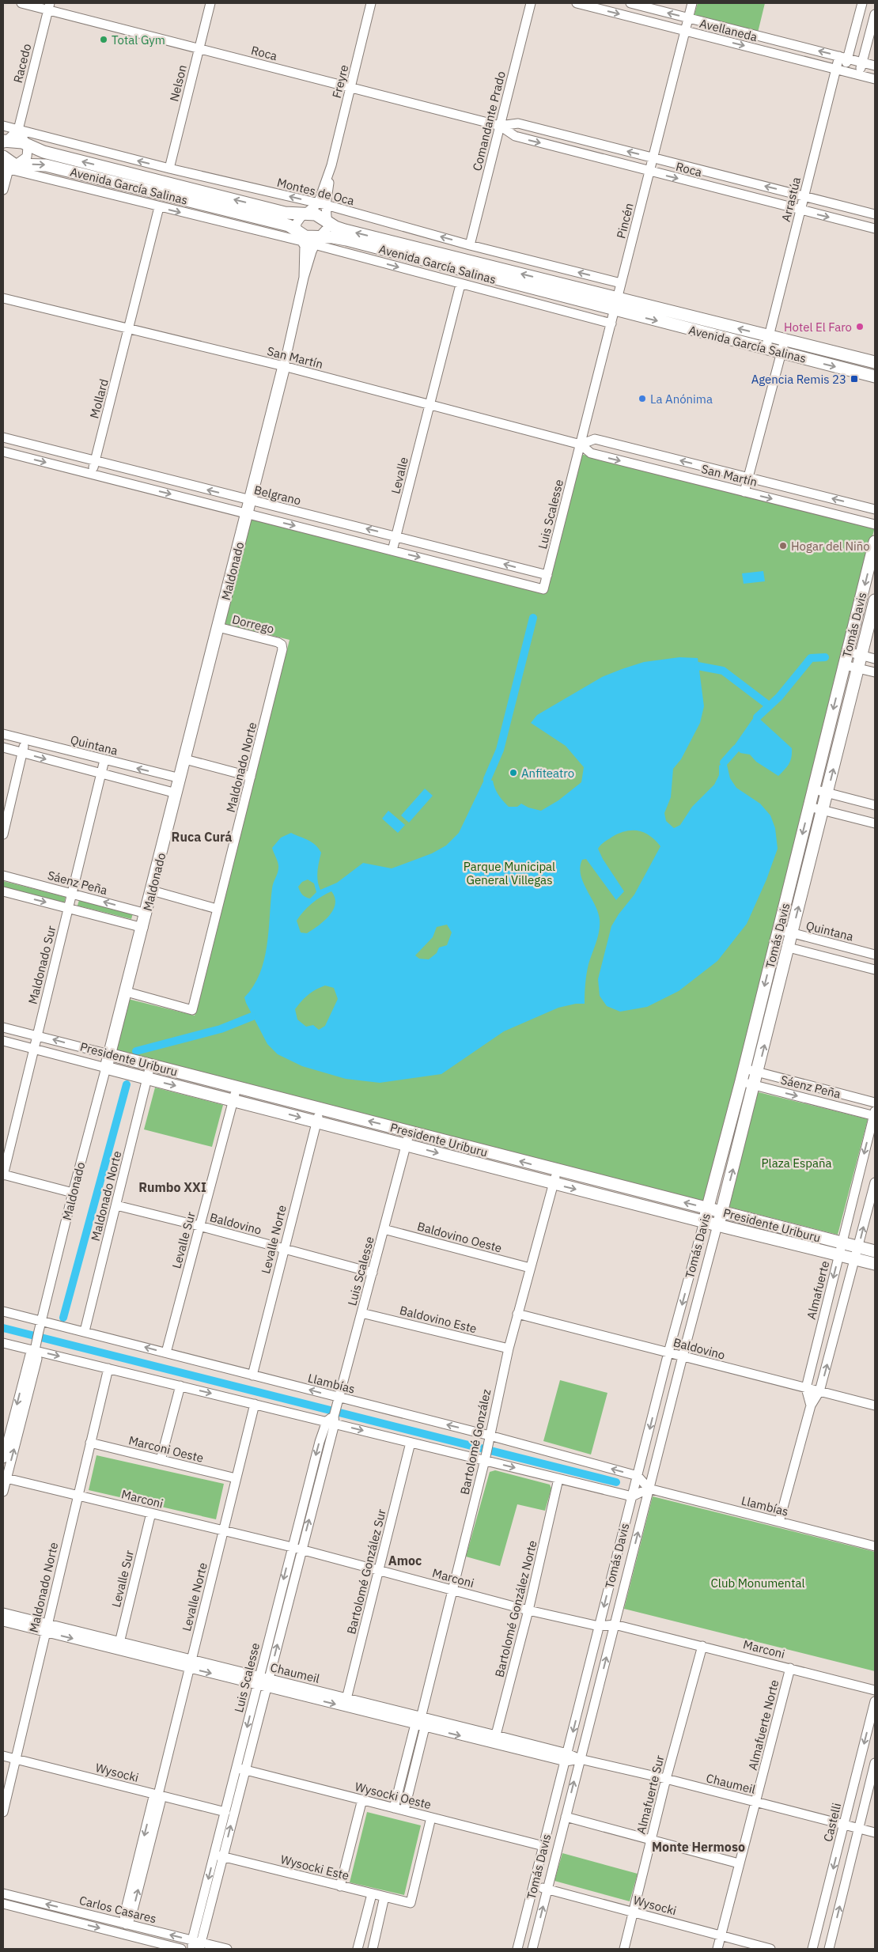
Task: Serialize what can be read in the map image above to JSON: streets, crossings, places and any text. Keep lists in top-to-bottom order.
{
  "streets": {
    "street": [
      "Avellaneda",
      "Roca",
      "Racedo",
      "Freyre",
      "Nelson",
      "Comandante Prado",
      "Avenida García Salinas",
      "Montes de Oca",
      "Arrastúa",
      "Pincén",
      "San Martín",
      "Mollard",
      "Levalle",
      "Belgrano",
      "Luis Scalesse",
      "Maldonado",
      "Dorrego",
      "Tomás Davis",
      "Quintana",
      "Maldonado Norte",
      "Sáenz Peña",
      "Maldonado Sur",
      "Presidente Uriburu",
      "Baldovino",
      "Baldovino Oeste",
      "Levalle Norte",
      "Levalle Sur",
      "Almafuerte",
      "Baldovino Este",
      "Llambías",
      "Bartolomé González",
      "Marconi Oeste",
      "Marconi",
      "Bartolomé González Sur",
      "Bartolomé González Norte",
      "Chaumeil",
      "Almafuerte Norte",
      "Wysocki",
      "Almafuerte Sur",
      "Wysocki Oeste",
      "Castelli",
      "Wysocki Este",
      "Carlos Casares"
    ]
  },
  "crossings": [
    ["Avellaneda", "Arrastúa"],
    ["Avellaneda", "Pincén"],
    ["Roca", "Racedo"],
    ["Roca", "Freyre"],
    ["Roca", "Nelson"],
    ["Roca", "Comandante Prado"],
    ["Roca", "Arrastúa"],
    ["Roca", "Pincén"],
    ["Racedo", "Montes de Oca"],
    ["Freyre", "Avenida García Salinas"],
    ["Freyre", "Montes de Oca"],
    ["Nelson", "Montes de Oca"],
    ["Comandante Prado", "Montes de Oca"],
    ["Avenida García Salinas", "Arrastúa"],
    ["Avenida García Salinas", "Pincén"],
    ["Montes de Oca", "Pincén"],
    ["Pincén", "San Martín"],
    ["Pincén", "Luis Scalesse"],
    ["San Martín", "Mollard"],
    ["San Martín", "Levalle"],
    ["San Martín", "Luis Scalesse"],
    ["San Martín", "Maldonado"],
    ["Mollard", "Belgrano"],
    ["Levalle", "Belgrano"],
    ["Levalle", "Luis Scalesse"],
    ["Belgrano", "Luis Scalesse"],
    ["Belgrano", "Maldonado"],
    ["Luis Scalesse", "Presidente Uriburu"],
    ["Luis Scalesse", "Baldovino"],
    ["Luis Scalesse", "Baldovino Oeste"],
    ["Luis Scalesse", "Baldovino Este"],
    ["Luis Scalesse", "Llambías"],
    ["Luis Scalesse", "Marconi"],
    ["Luis Scalesse", "Chaumeil"],
    ["Luis Scalesse", "Wysocki"],
    ["Luis Scalesse", "Wysocki Oeste"],
    ["Luis Scalesse", "Wysocki Este"],
    ["Luis Scalesse", "Carlos Casares"],
    ["Maldonado", "Dorrego"],
    ["Maldonado", "Quintana"],
    ["Maldonado", "Maldonado Norte"],
    ["Maldonado", "Sáenz Peña"],
    ["Maldonado", "Presidente Uriburu"],
    ["Maldonado", "Llambías"],
    ["Maldonado", "Marconi"],
    ["Dorrego", "Maldonado Norte"],
    ["Tomás Davis", "Quintana"],
    ["Tomás Davis", "Sáenz Peña"],
    ["Tomás Davis", "Presidente Uriburu"],
    ["Tomás Davis", "Baldovino"],
    ["Tomás Davis", "Llambías"],
    ["Tomás Davis", "Marconi"],
    ["Tomás Davis", "Chaumeil"],
    ["Tomás Davis", "Wysocki"],
    ["Tomás Davis", "Wysocki Oeste"],
    ["Quintana", "Maldonado Sur"],
    ["Maldonado Norte", "Presidente Uriburu"],
    ["Maldonado Norte", "Baldovino"],
    ["Maldonado Norte", "Llambías"],
    ["Maldonado Norte", "Marconi Oeste"],
    ["Maldonado Norte", "Marconi"],
    ["Maldonado Norte", "Chaumeil"],
    ["Maldonado Norte", "Wysocki"],
    ["Sáenz Peña", "Maldonado Sur"],
    ["Sáenz Peña", "Almafuerte"],
    ["Maldonado Sur", "Presidente Uriburu"],
    ["Presidente Uriburu", "Levalle Norte"],
    ["Presidente Uriburu", "Levalle Sur"],
    ["Presidente Uriburu", "Almafuerte"],
    ["Presidente Uriburu", "Bartolomé González"],
    ["Baldovino", "Levalle Norte"],
    ["Baldovino", "Levalle Sur"],
    ["Baldovino", "Almafuerte"],
    ["Baldovino", "Bartolomé González"],
    ["Baldovino Oeste", "Bartolomé González"],
    ["Levalle Norte", "Llambías"],
    ["Levalle Norte", "Marconi Oeste"],
    ["Levalle Norte", "Marconi"],
    ["Levalle Norte", "Chaumeil"],
    ["Levalle Norte", "Wysocki"],
    ["Levalle Norte", "Carlos Casares"],
    ["Levalle Sur", "Llambías"],
    ["Levalle Sur", "Marconi"],
    ["Levalle Sur", "Chaumeil"],
    ["Baldovino Este", "Bartolomé González"],
    ["Llambías", "Bartolomé González"],
    ["Bartolomé González", "Marconi"],
    ["Bartolomé González", "Chaumeil"],
    ["Bartolomé González", "Wysocki Oeste"],
    ["Marconi", "Bartolomé González Sur"],
    ["Marconi", "Bartolomé González Norte"],
    ["Marconi", "Almafuerte Norte"],
    ["Marconi", "Almafuerte Sur"],
    ["Bartolomé González Sur", "Chaumeil"],
    ["Bartolomé González Norte", "Chaumeil"],
    ["Chaumeil", "Almafuerte Norte"],
    ["Chaumeil", "Almafuerte Sur"],
    ["Chaumeil", "Castelli"],
    ["Almafuerte Norte", "Wysocki"],
    ["Wysocki", "Almafuerte Sur"],
    ["Wysocki Oeste", "Wysocki Este"]
  ],
  "districts": [
    "Ruca Curá",
    "Rumbo XXI",
    "Amoc",
    "Monte Hermoso"
  ],
  "parks": ["Parque Municipal General Villegas", "Plaza España", "Club Monumental"],
  "places": {
    "other": [
      "Total Gym",
      "Hotel El Faro",
      "La Anónima",
      "Hogar del Niño",
      "Anfiteatro"
    ],
    "transit": ["Agencia Remis 23"]
  }
}
